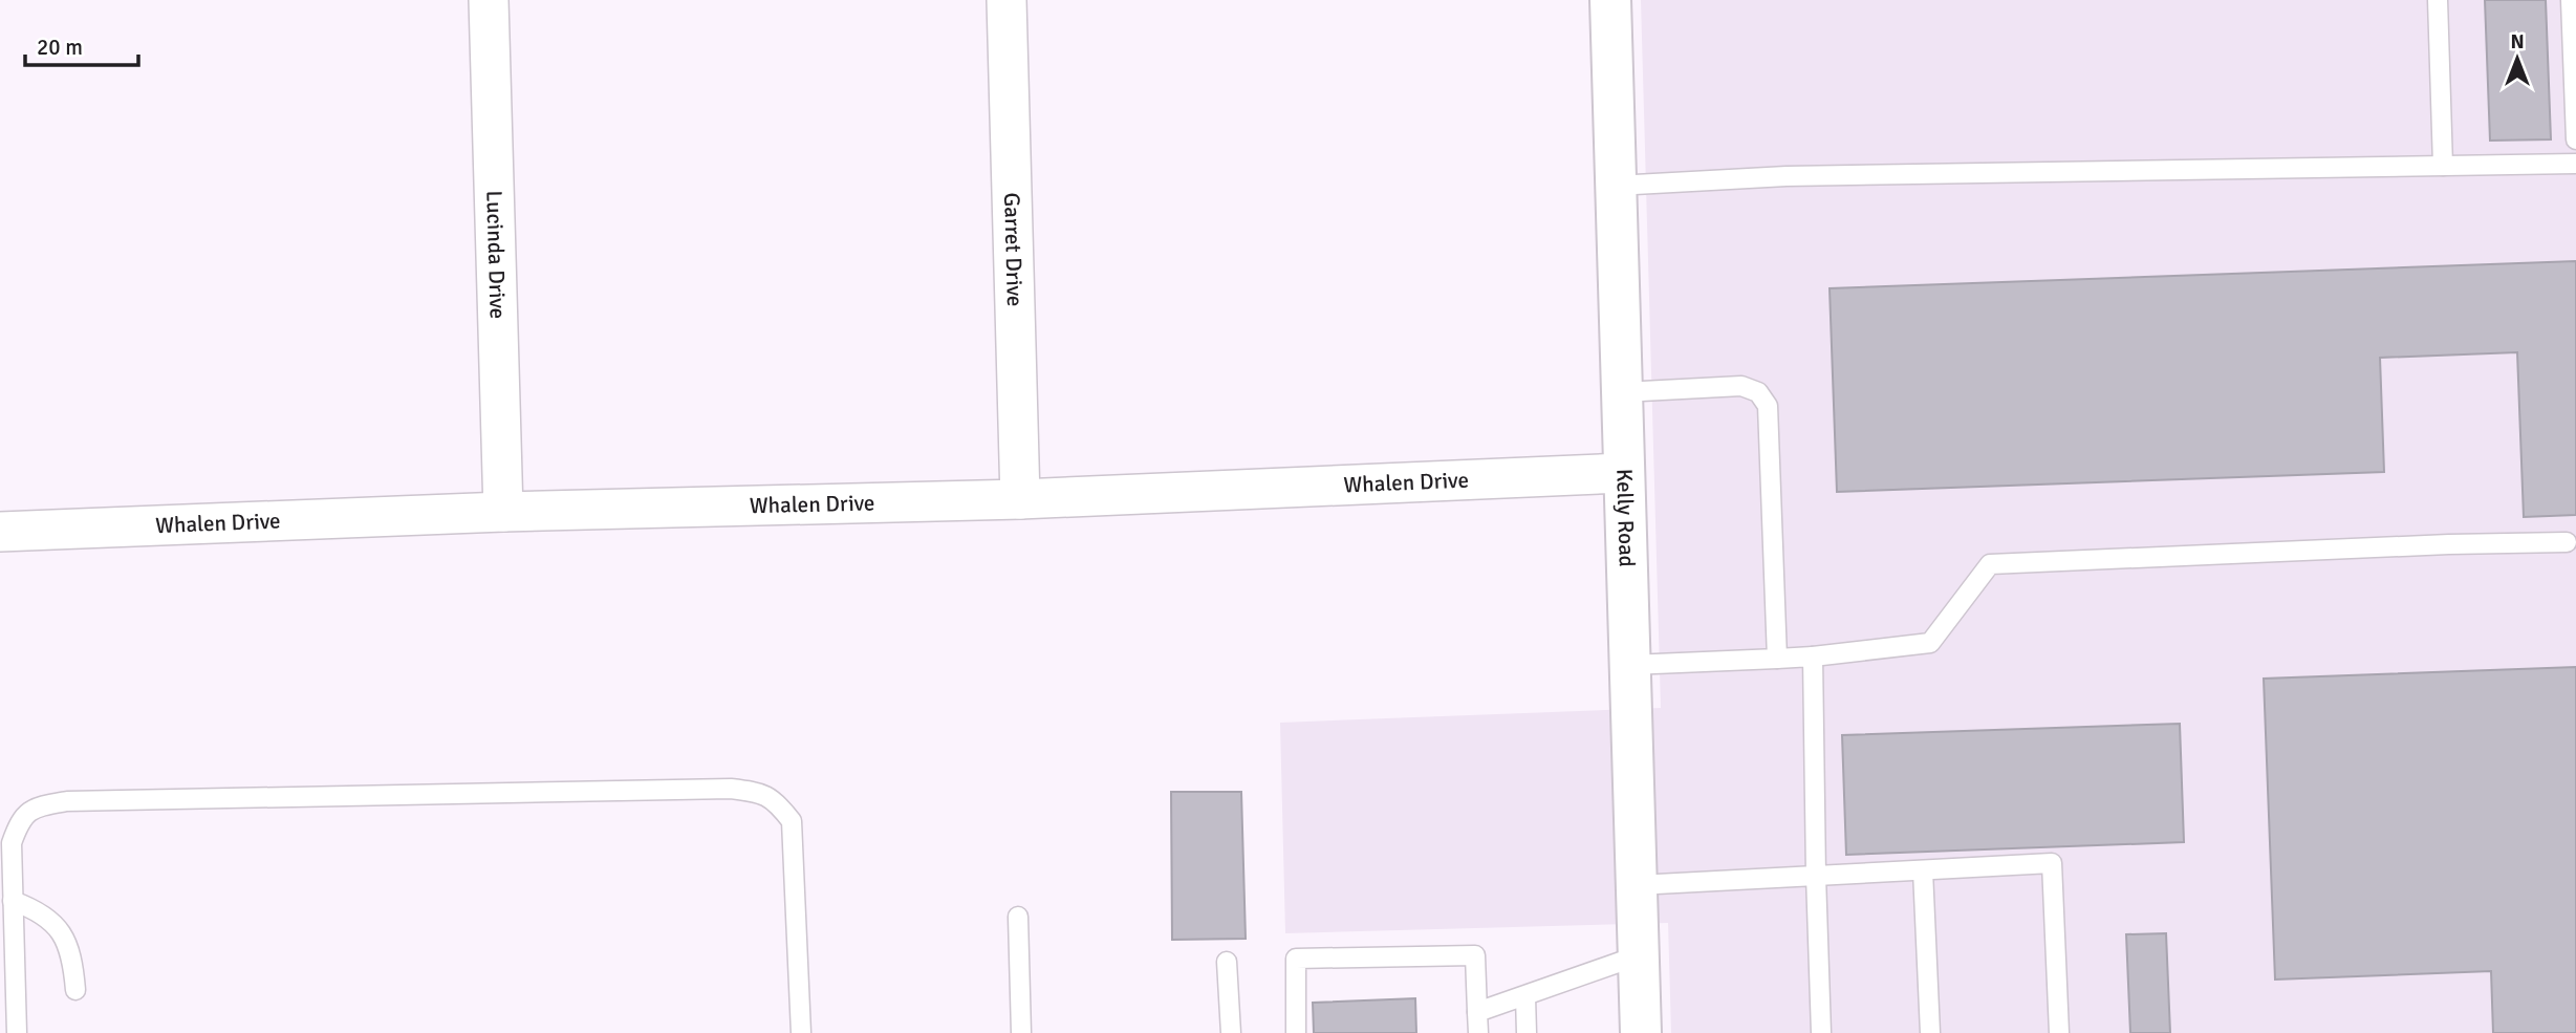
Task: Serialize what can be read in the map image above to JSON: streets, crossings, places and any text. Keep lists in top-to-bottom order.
{
  "streets": {
    "street": [
      "Garret Drive",
      "Lucinda Drive",
      "Whalen Drive",
      "Kelly Road"
    ]
  },
  "crossings": [
    ["Garret Drive", "Whalen Drive"],
    ["Lucinda Drive", "Whalen Drive"],
    ["Whalen Drive", "Kelly Road"]
  ],
  "scale_bar": "20 m",
  "north": "top"
}
